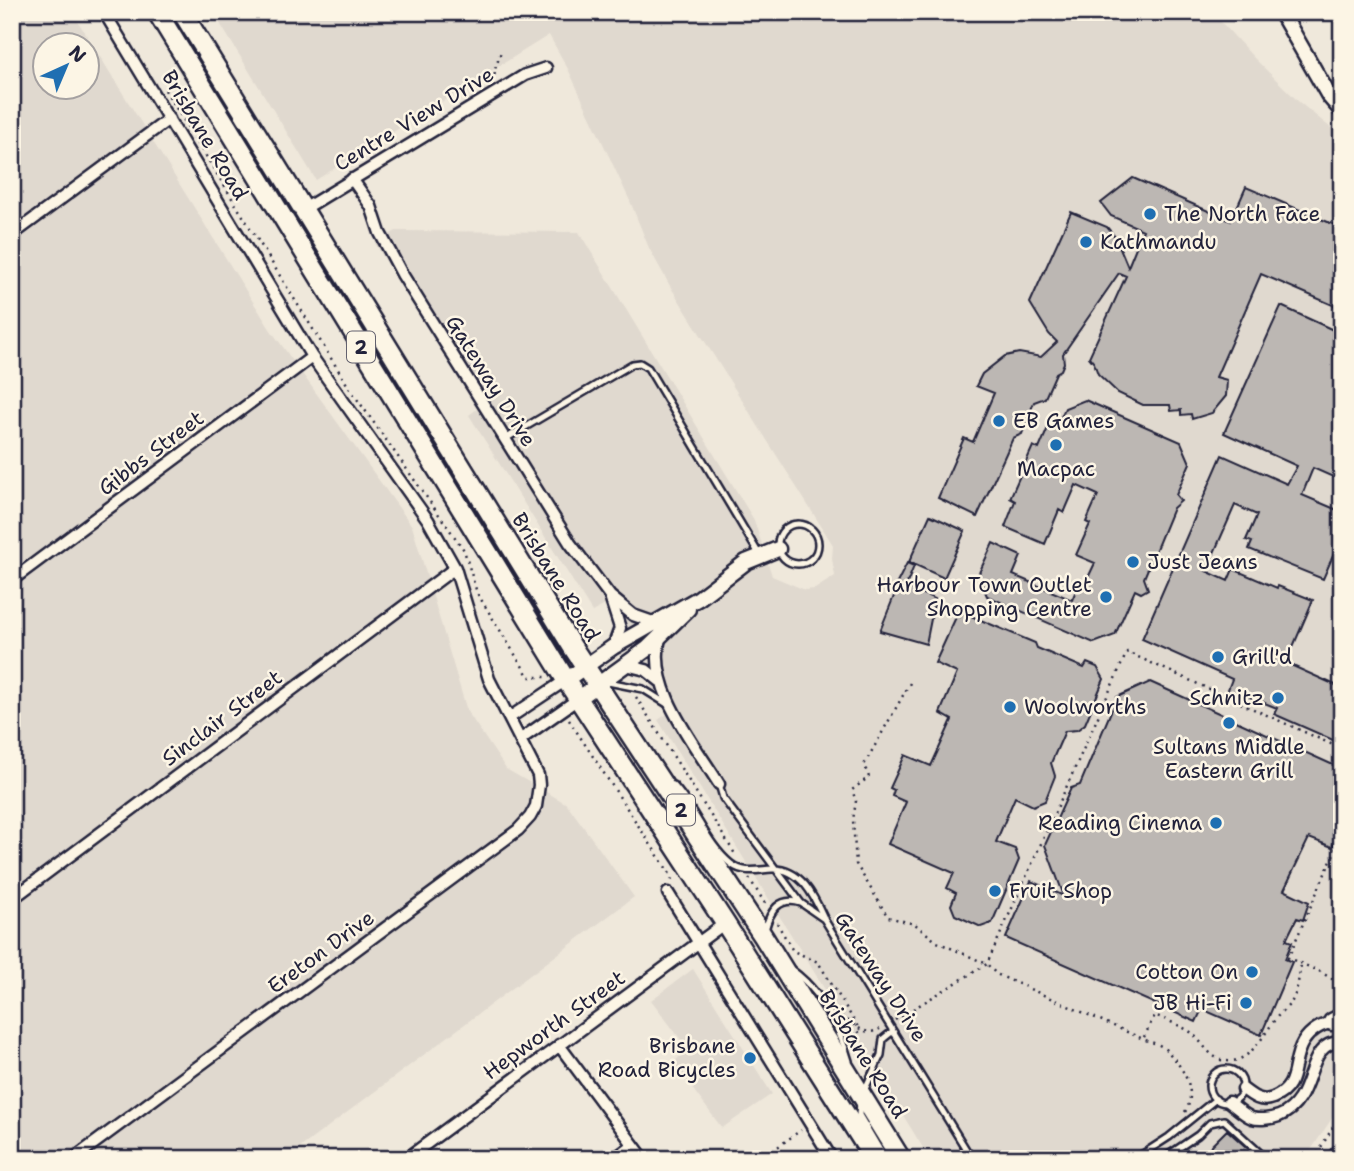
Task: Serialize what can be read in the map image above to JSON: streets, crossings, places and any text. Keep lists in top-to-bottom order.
{
  "streets": {
    "highway": ["Brisbane Road", "2"],
    "street": [
      "Centre View Drive",
      "Gateway Drive",
      "Gibbs Street",
      "Sinclair Street",
      "Ereton Drive",
      "Hepworth Street"
    ]
  },
  "crossings": [
    ["Centre View Drive", "Brisbane Road"],
    ["Centre View Drive", "Gateway Drive"],
    ["Brisbane Road", "Gibbs Street"],
    ["Brisbane Road", "Sinclair Street"],
    ["Brisbane Road", "Ereton Drive"],
    ["Brisbane Road", "Hepworth Street"]
  ],
  "places": [
    "The North Face",
    "Kathmandu",
    "EB Games",
    "Macpac",
    "Just Jeans",
    "Harbour Town Outlet Shopping Centre",
    "Grill'd",
    "Schnitz",
    "Woolworths",
    "Sultans Middle Eastern Grill",
    "Reading Cinema",
    "Fruit Shop",
    "Cotton On",
    "JB Hi-Fi",
    "Brisbane Road Bicycles"
  ],
  "north": "top right"
}
